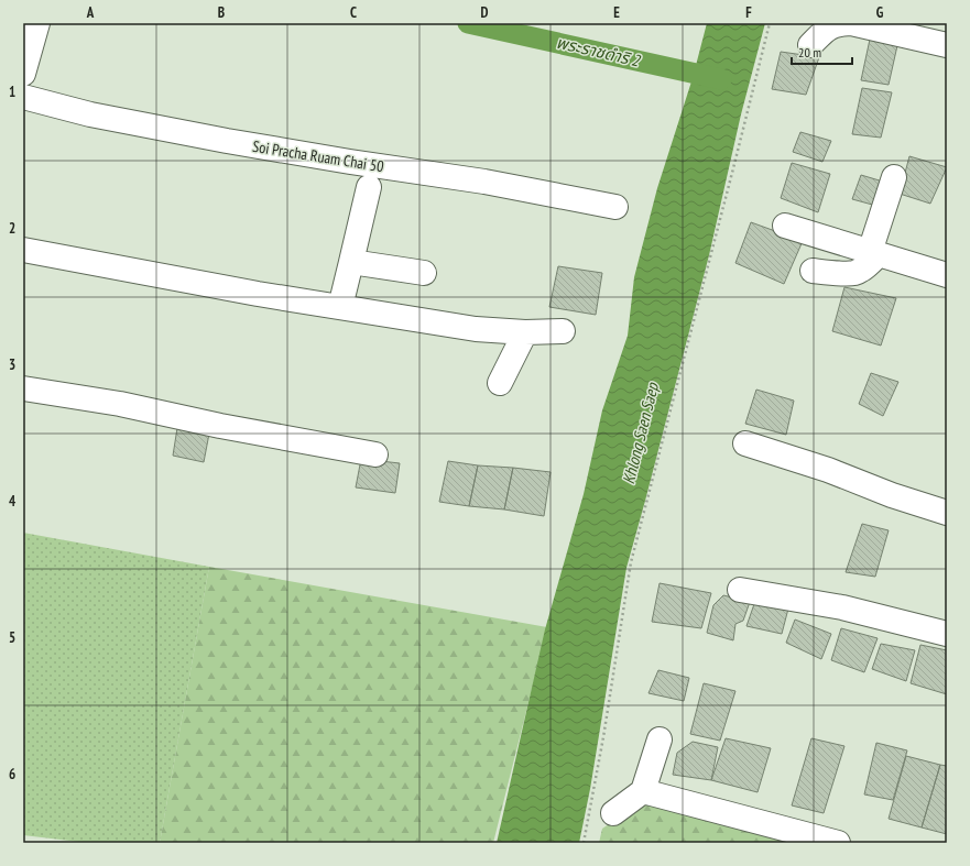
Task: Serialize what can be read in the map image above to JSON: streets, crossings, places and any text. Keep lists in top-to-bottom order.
{
  "streets": {
    "street": ["Soi Pracha Ruam Chai 50"]
  },
  "water": ["พระราชดำริ 2", "Khlong Saen Saep"],
  "scale_bar": "20 m",
  "grid": {
    "columns": [
      "A",
      "B",
      "C",
      "D",
      "E",
      "F",
      "G"
    ],
    "rows": [
      "1",
      "2",
      "3",
      "4",
      "5",
      "6"
    ]
  }
}
